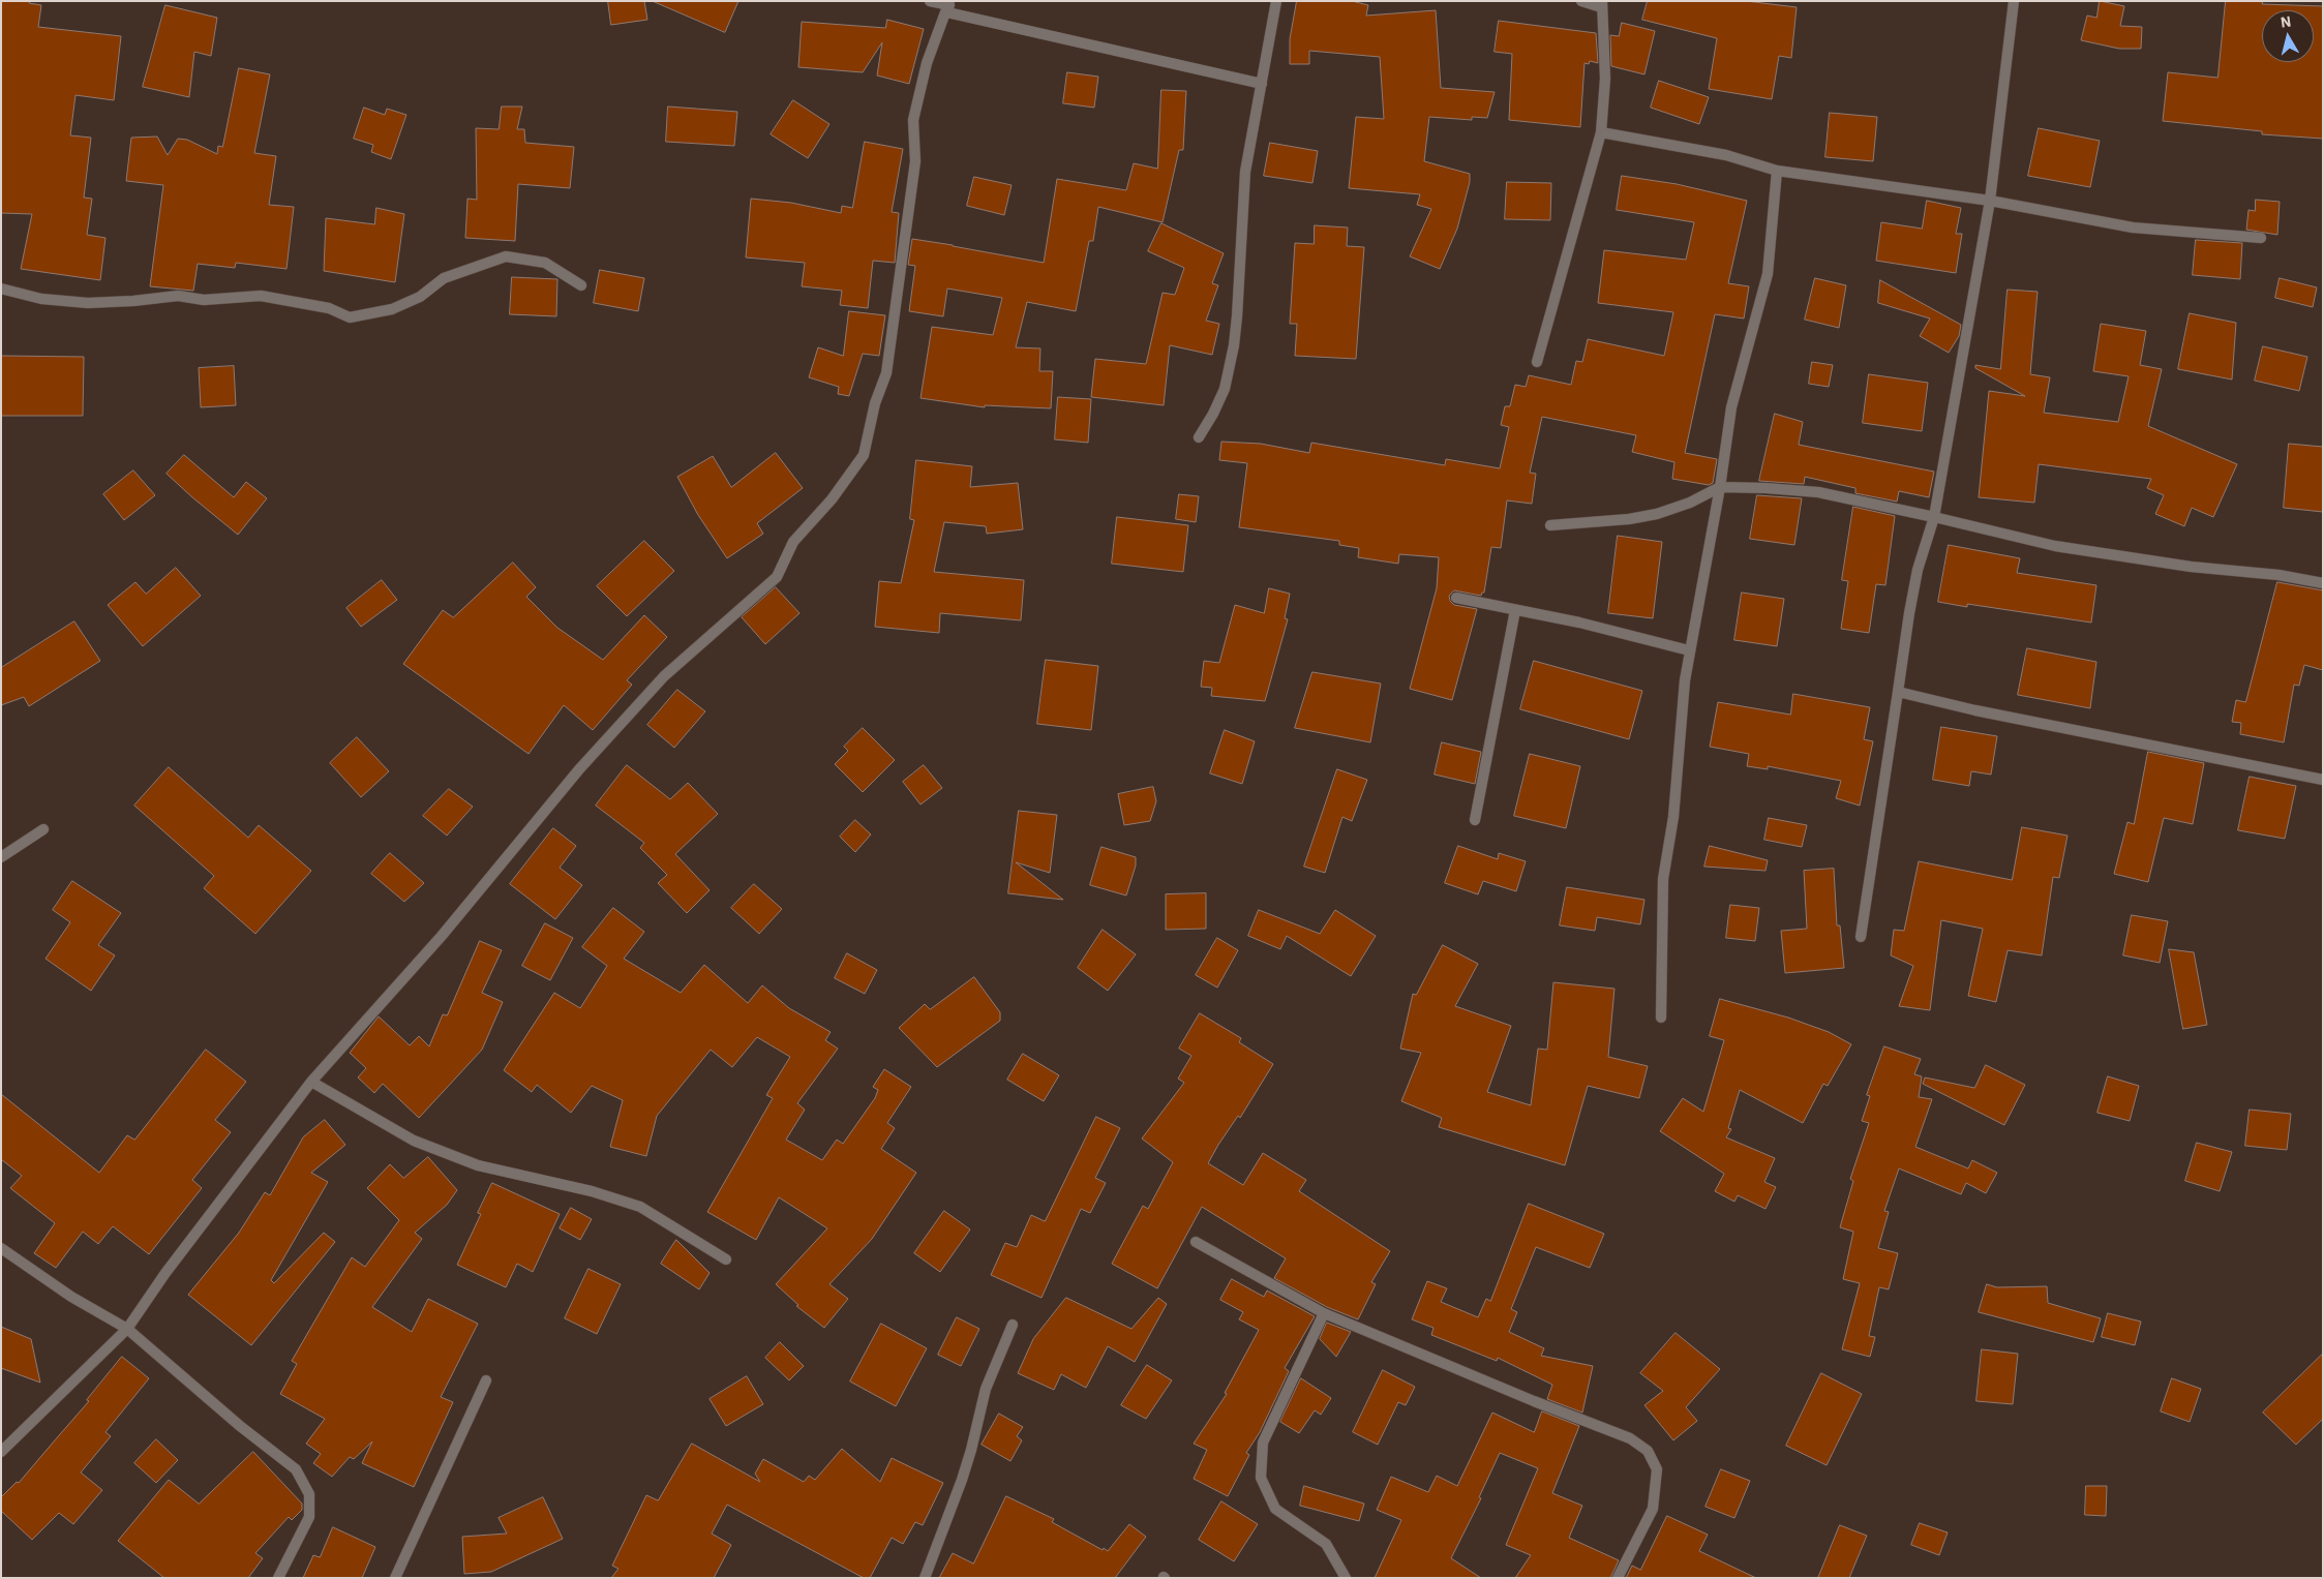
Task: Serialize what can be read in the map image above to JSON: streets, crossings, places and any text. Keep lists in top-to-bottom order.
{
  "north": "top"
}
